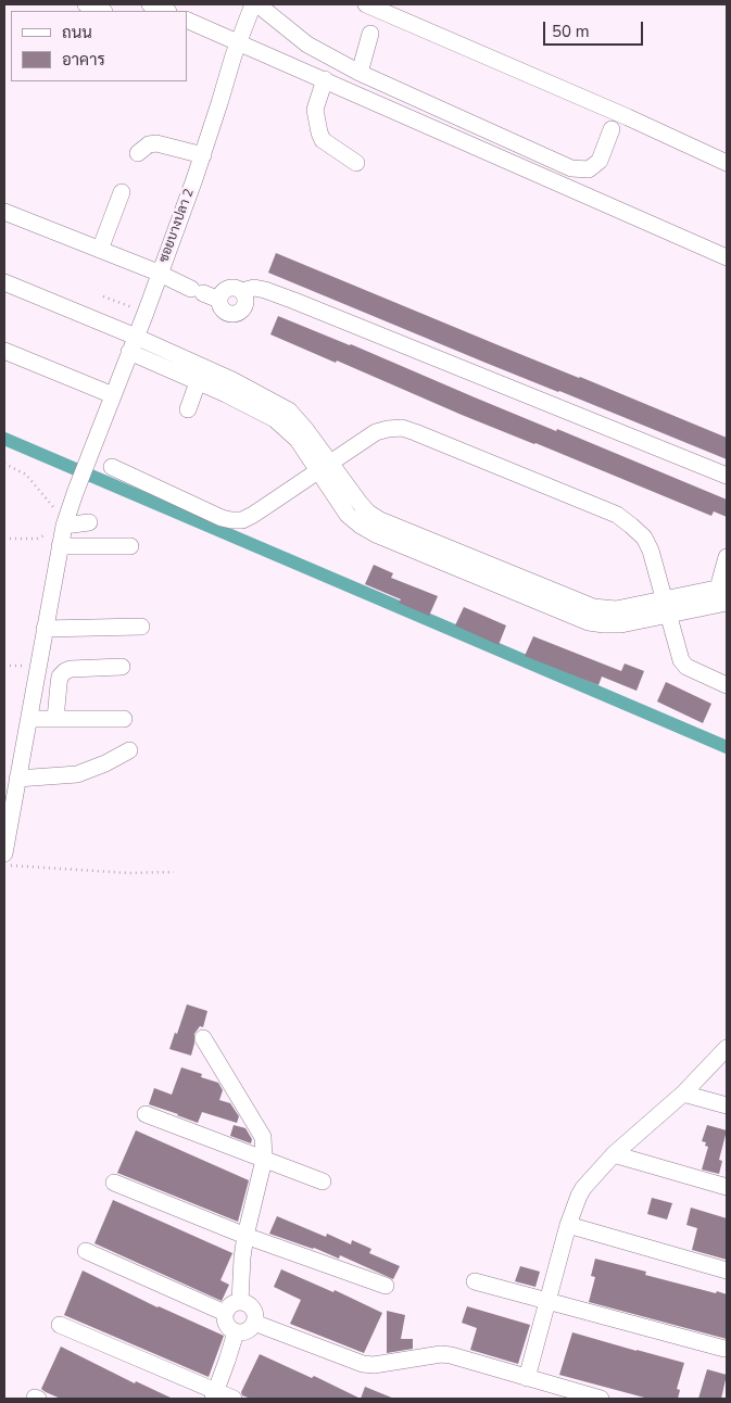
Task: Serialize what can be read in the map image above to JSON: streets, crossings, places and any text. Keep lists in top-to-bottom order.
{
  "streets": {
    "street": ["ซอยบางปลา 2"]
  },
  "legend": ["ถนน", "อาคาร"],
  "scale_bar": "50 m"
}
